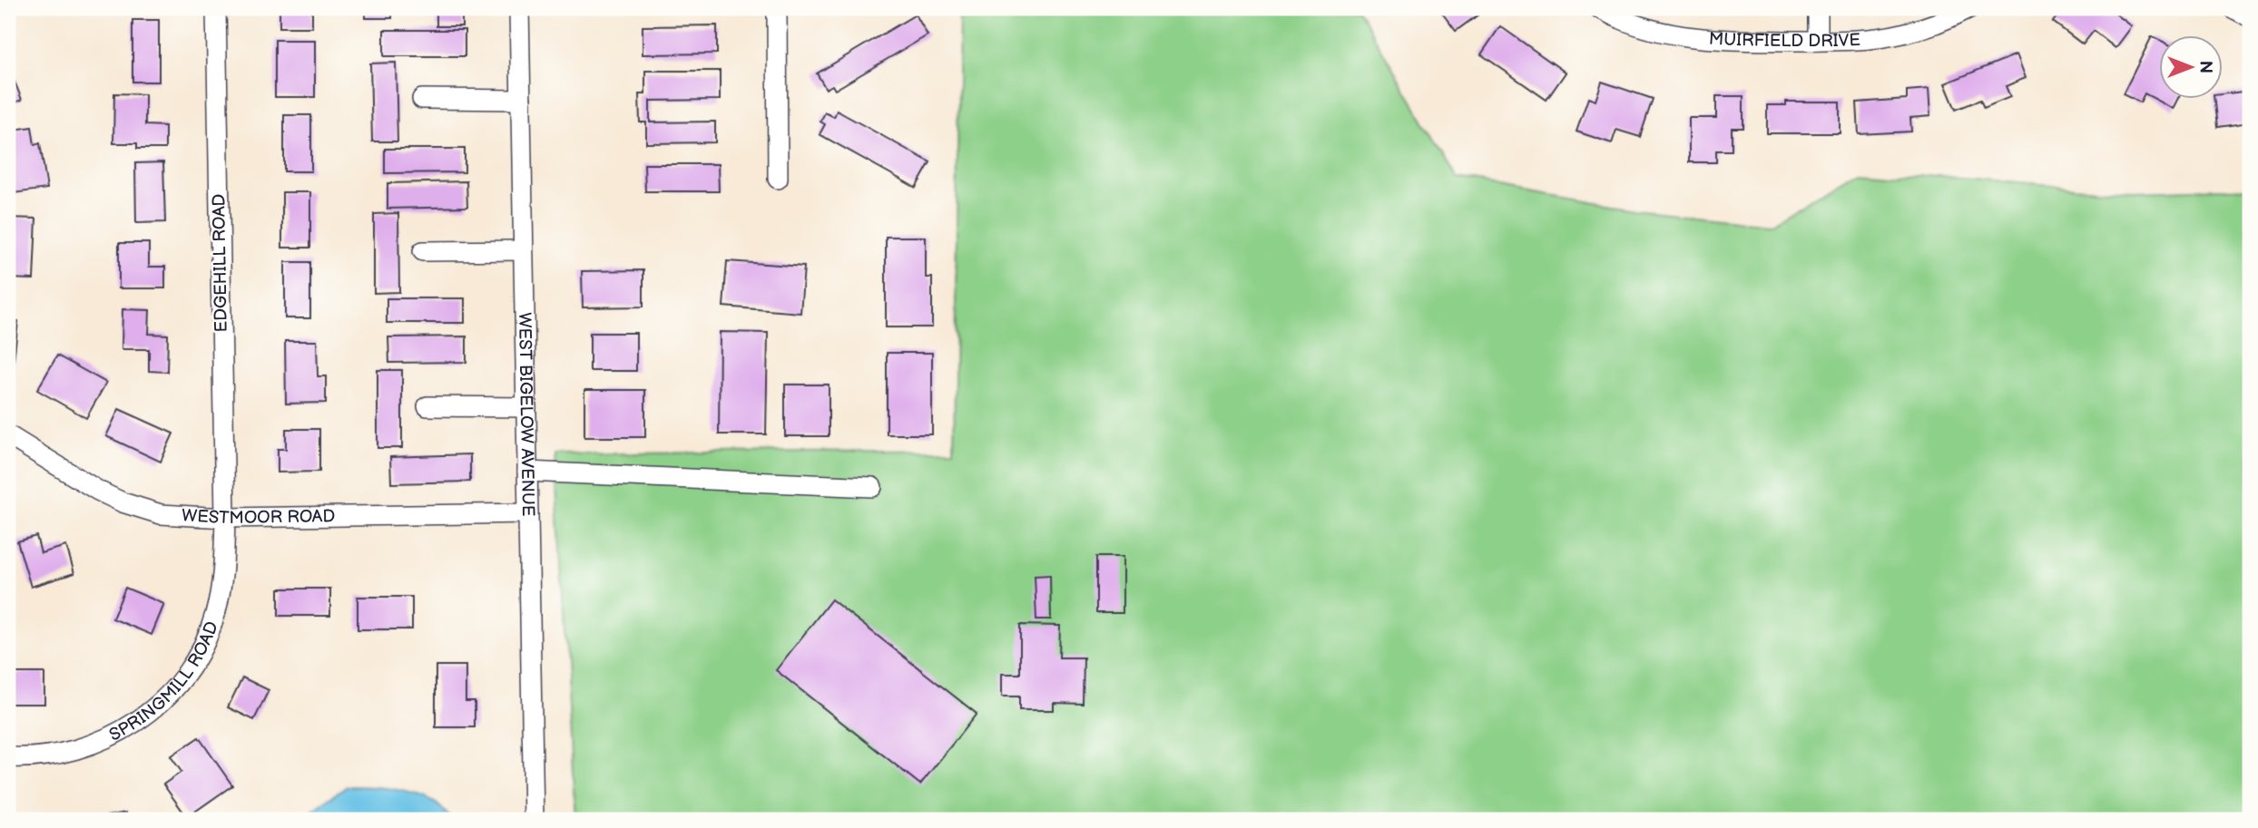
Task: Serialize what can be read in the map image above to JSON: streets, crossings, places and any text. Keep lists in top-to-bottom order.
{
  "streets": {
    "street": [
      "MUIRFIELD DRIVE",
      "EDGEHILL ROAD",
      "WEST BIGELOW AVENUE",
      "WESTMOOR ROAD",
      "SPRINGMILL ROAD"
    ]
  },
  "crossings": [
    ["EDGEHILL ROAD", "WESTMOOR ROAD"],
    ["EDGEHILL ROAD", "SPRINGMILL ROAD"],
    ["WEST BIGELOW AVENUE", "WESTMOOR ROAD"],
    ["WESTMOOR ROAD", "SPRINGMILL ROAD"]
  ],
  "north": "right"
}
